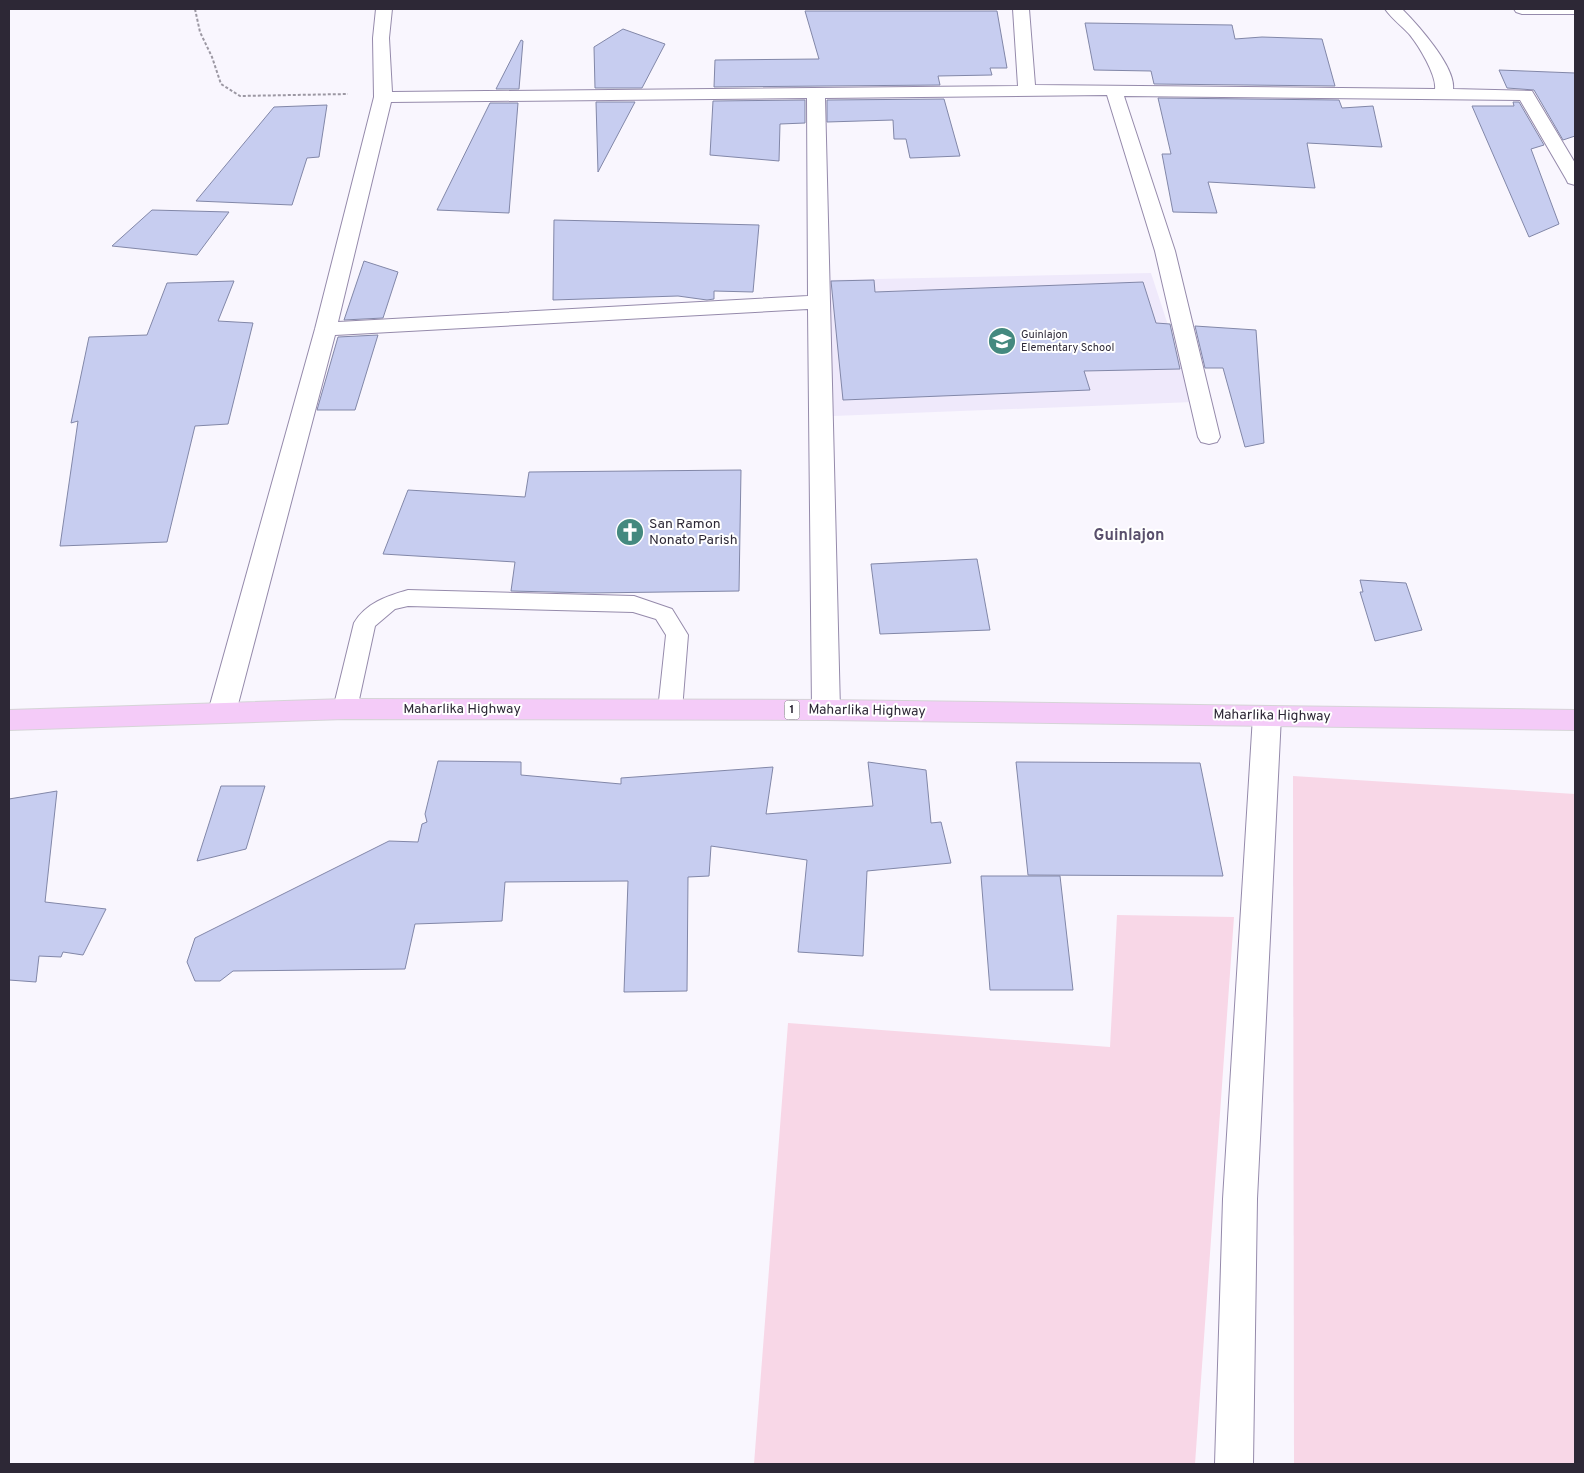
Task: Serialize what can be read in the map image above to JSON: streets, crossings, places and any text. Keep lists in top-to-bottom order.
{
  "streets": {
    "highway": ["Maharlika Highway", "1"]
  },
  "districts": ["Guinlajon"],
  "places": {
    "school or university": ["Guinlajon Elementary School"],
    "church": ["San Ramon Nonato Parish"]
  }
}
